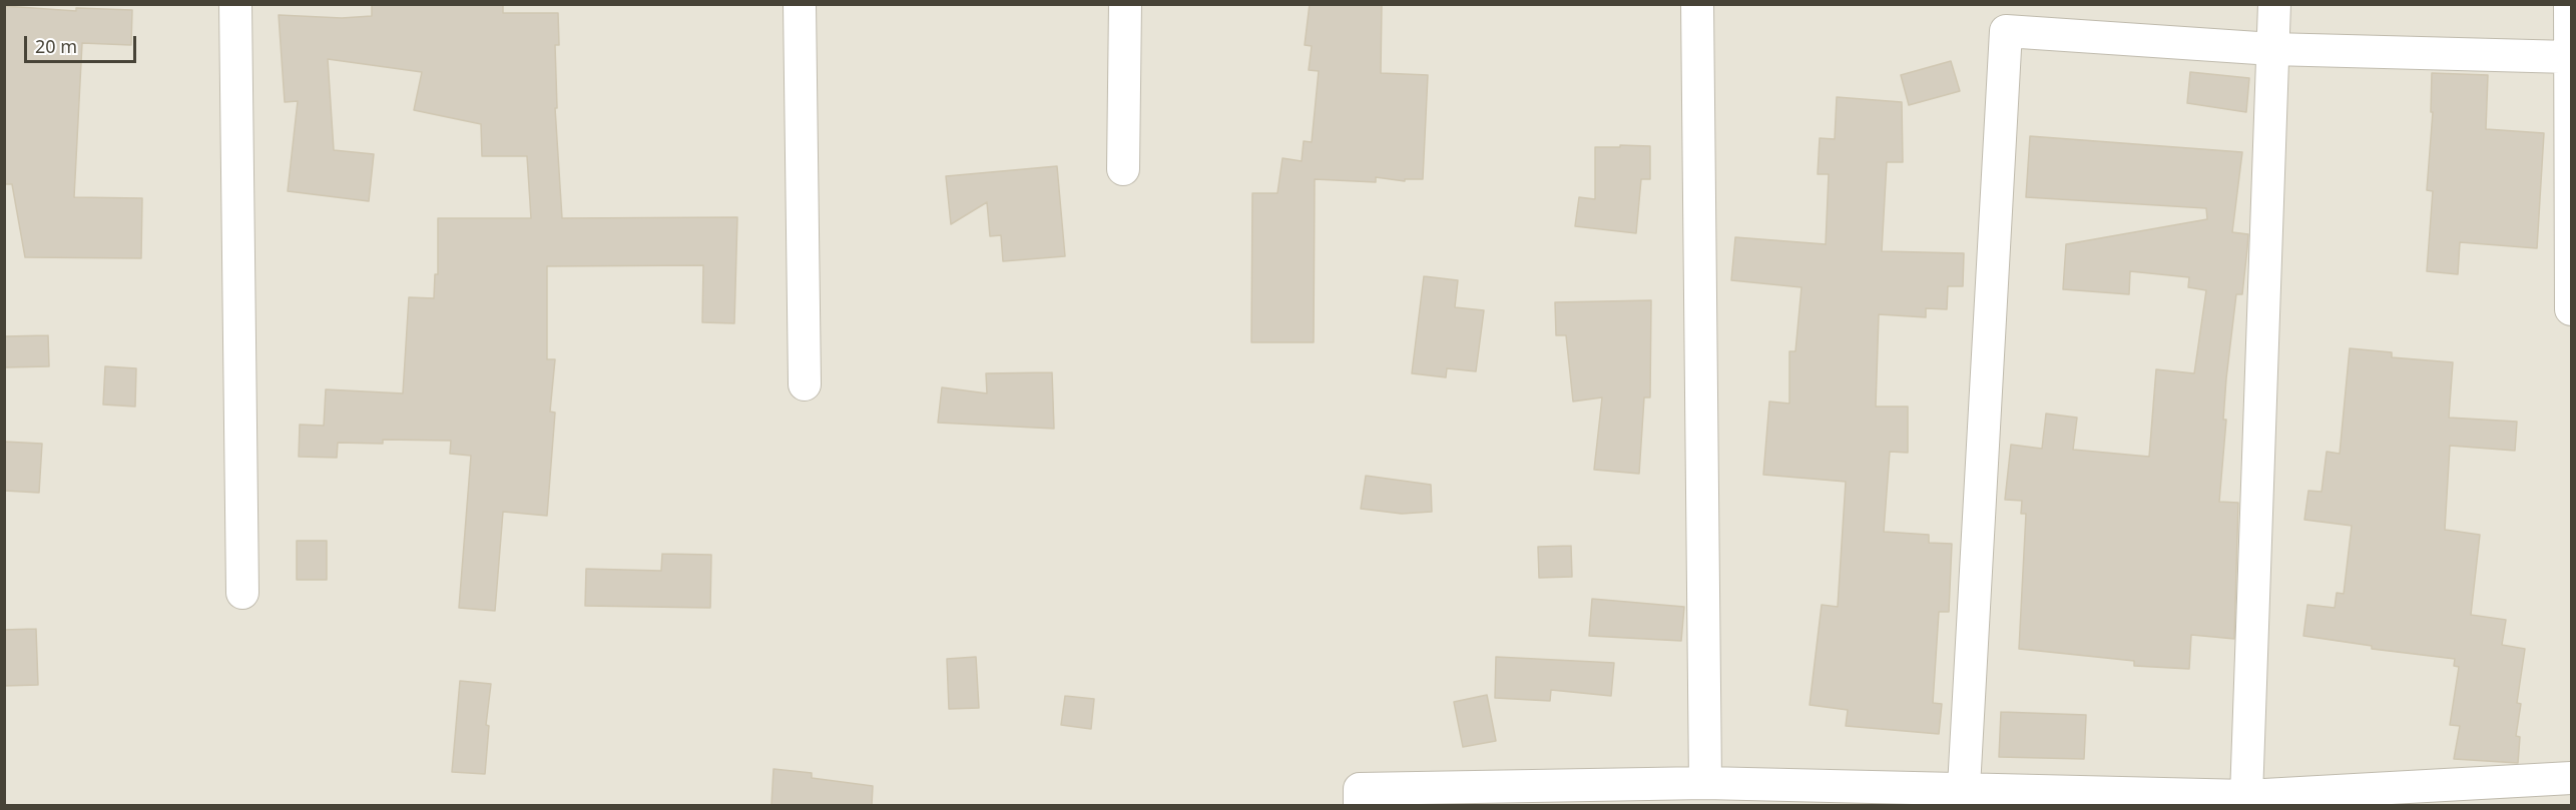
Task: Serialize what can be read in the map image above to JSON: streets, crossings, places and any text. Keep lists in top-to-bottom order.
{
  "scale_bar": "20 m"
}
